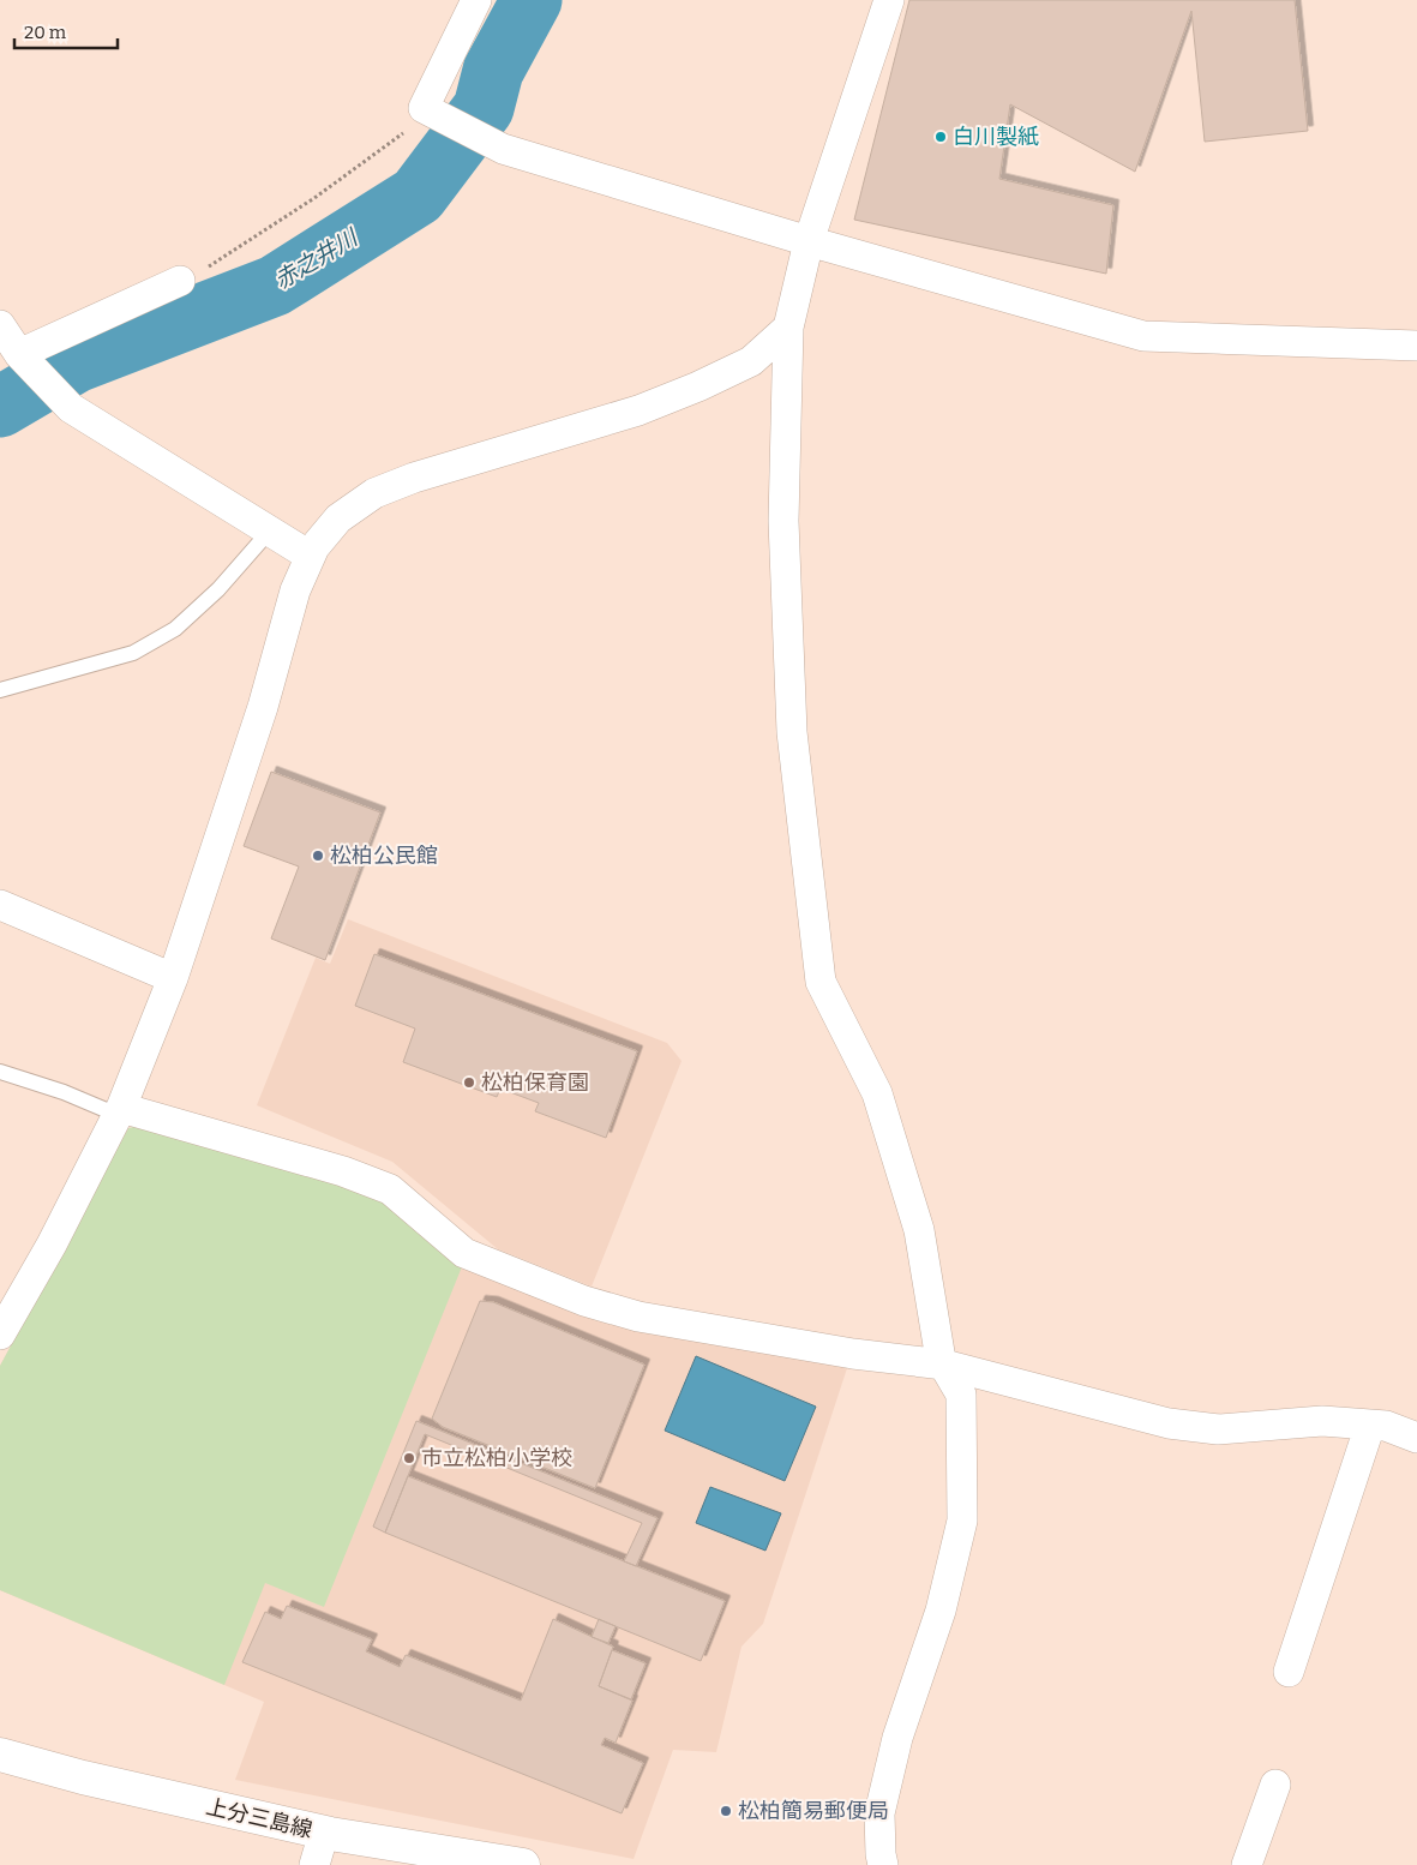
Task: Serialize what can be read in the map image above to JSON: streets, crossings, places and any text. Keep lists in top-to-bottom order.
{
  "streets": {
    "main road": ["上分三島線"]
  },
  "water": ["赤之井川"],
  "places": [
    "白川製紙",
    "松柏公民館",
    "松柏保育園",
    "市立松柏小学校",
    "松柏簡易郵便局"
  ],
  "scale_bar": "20 m"
}
